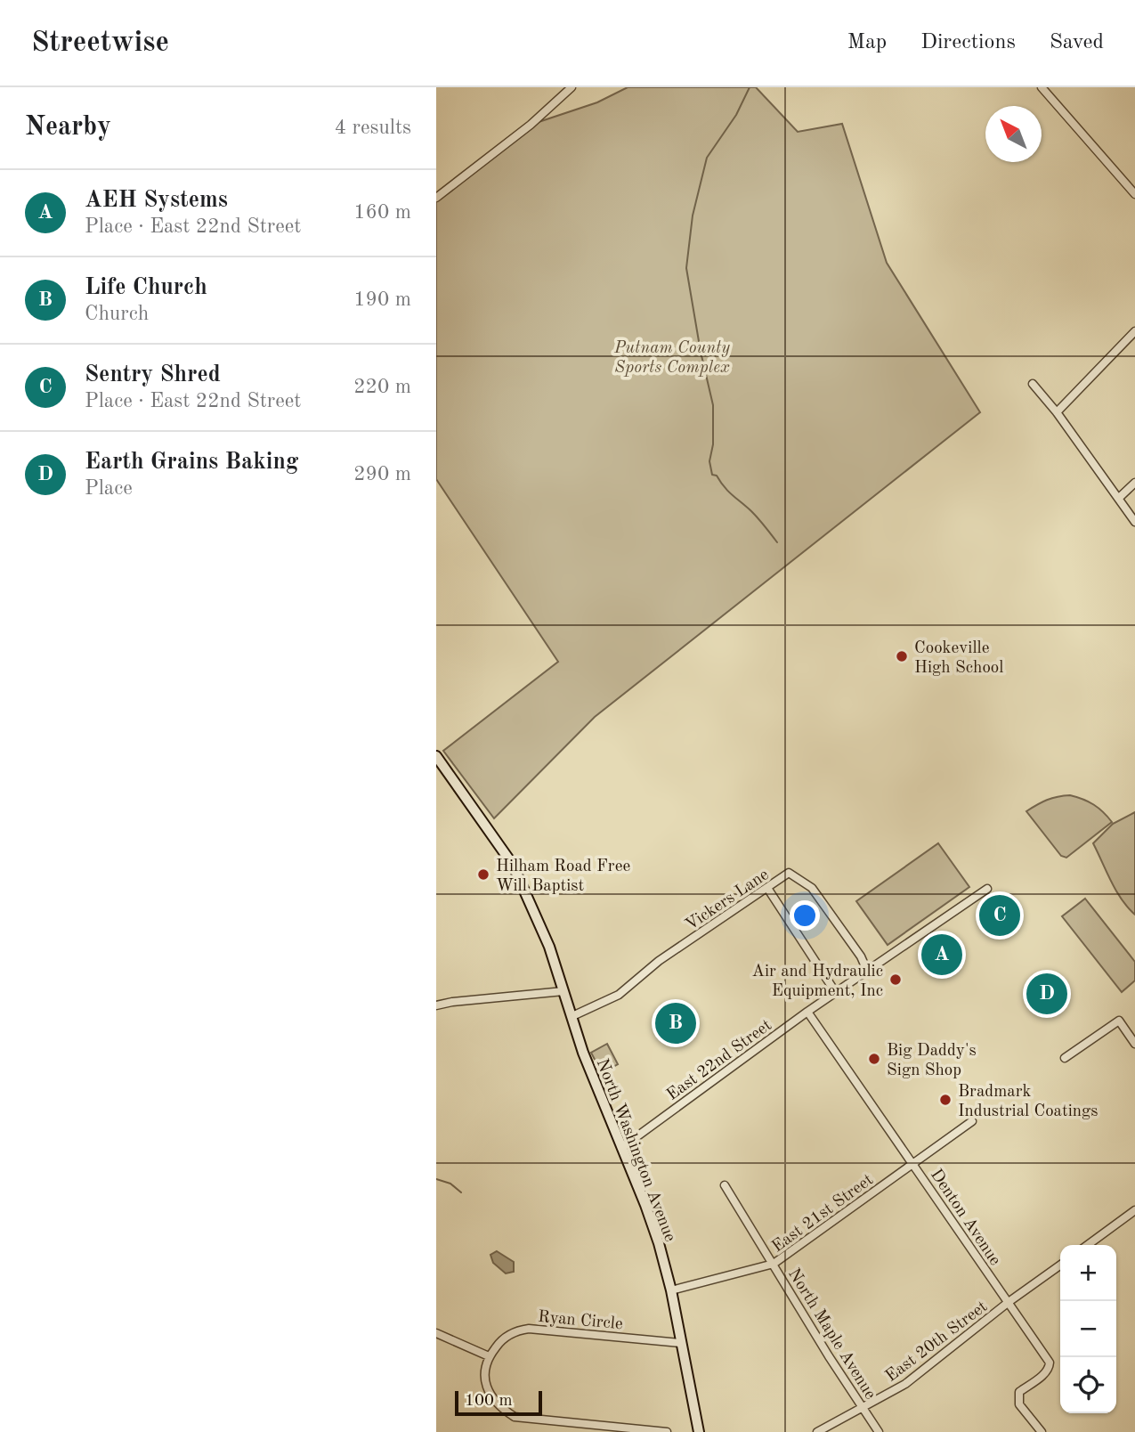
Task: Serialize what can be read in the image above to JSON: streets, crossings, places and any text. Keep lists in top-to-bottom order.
{
  "streets": {
    "main road": ["North Washington Avenue"],
    "street": [
      "Vickers Lane",
      "East 22nd Street",
      "East 21st Street",
      "Denton Avenue",
      "Ryan Circle",
      "North Maple Avenue",
      "East 20th Street"
    ]
  },
  "crossings": [
    ["Vickers Lane", "East 22nd Street"],
    ["Vickers Lane", "North Washington Avenue"],
    ["East 22nd Street", "North Washington Avenue"],
    ["East 22nd Street", "Denton Avenue"],
    ["North Washington Avenue", "East 21st Street"],
    ["North Washington Avenue", "Ryan Circle"],
    ["East 21st Street", "Denton Avenue"],
    ["East 21st Street", "North Maple Avenue"],
    ["Denton Avenue", "East 20th Street"],
    ["North Maple Avenue", "East 20th Street"]
  ],
  "parks": ["Putnam County Sports Complex"],
  "places": [
    "Cookeville High School",
    "Hilham Road Free Will Baptist",
    "Air and Hydraulic Equipment, Inc",
    "Big Daddy's Sign Shop",
    "Bradmark Industrial Coatings"
  ],
  "scale_bar": "100 m",
  "north": "top left",
  "page": {
    "header": "Streetwise",
    "nav": ["Map", "Directions", "Saved"],
    "heading": ["Nearby", "4 results"],
    "list": [
      {
        "mark": "A",
        "name": "AEH Systems",
        "note": "Place · East 22nd Street",
        "value": "160 m"
      },
      {
        "mark": "B",
        "name": "Life Church",
        "note": "Church",
        "value": "190 m"
      },
      {
        "mark": "C",
        "name": "Sentry Shred",
        "note": "Place · East 22nd Street",
        "value": "220 m"
      },
      {
        "mark": "D",
        "name": "Earth Grains Baking",
        "note": "Place",
        "value": "290 m"
      }
    ],
    "pins": [
      "C",
      "A",
      "D",
      "B"
    ],
    "map_buttons": ["+", "−"],
    "scale": "100 m"
  }
}
